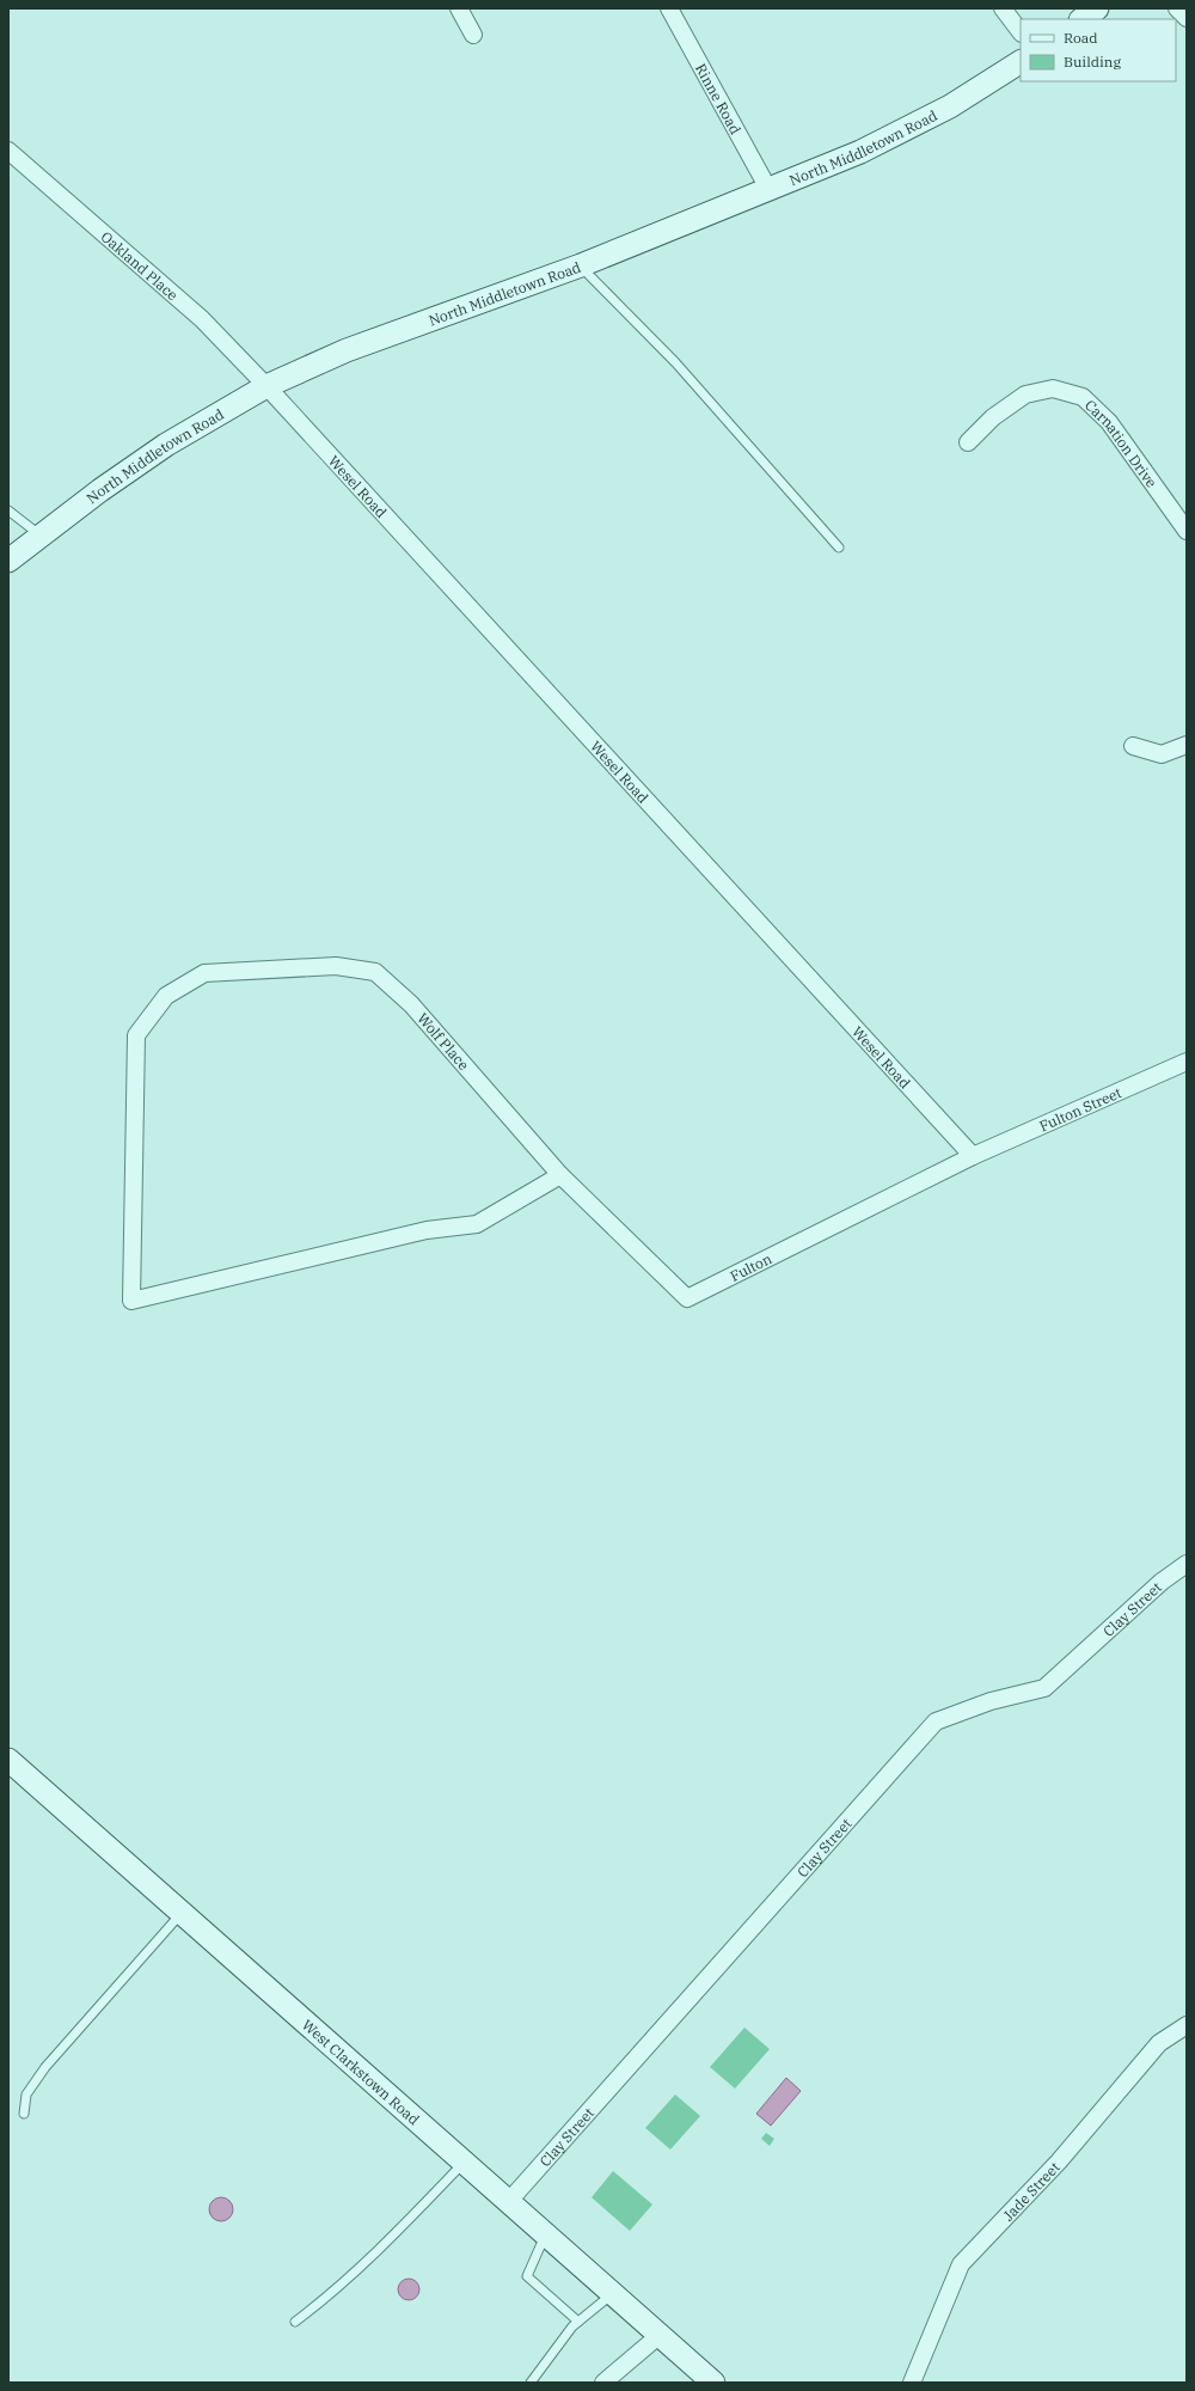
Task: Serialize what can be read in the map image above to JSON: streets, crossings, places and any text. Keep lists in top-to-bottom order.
{
  "streets": {
    "street": [
      "Rinne Road",
      "North Middletown Road",
      "Oakland Place",
      "Carnation Drive",
      "Wesel Road",
      "Wolf Place",
      "Fulton Street",
      "Fulton",
      "Clay Street",
      "West Clarkstown Road",
      "Jade Street"
    ]
  },
  "crossings": [
    ["Rinne Road", "North Middletown Road"],
    ["North Middletown Road", "Oakland Place"],
    ["North Middletown Road", "Wesel Road"],
    ["Oakland Place", "Wesel Road"],
    ["Wesel Road", "Fulton Street"],
    ["Wesel Road", "Fulton"],
    ["Wolf Place", "Fulton"],
    ["Fulton Street", "Fulton"],
    ["Clay Street", "West Clarkstown Road"]
  ],
  "legend": ["Road", "Building"]
}
